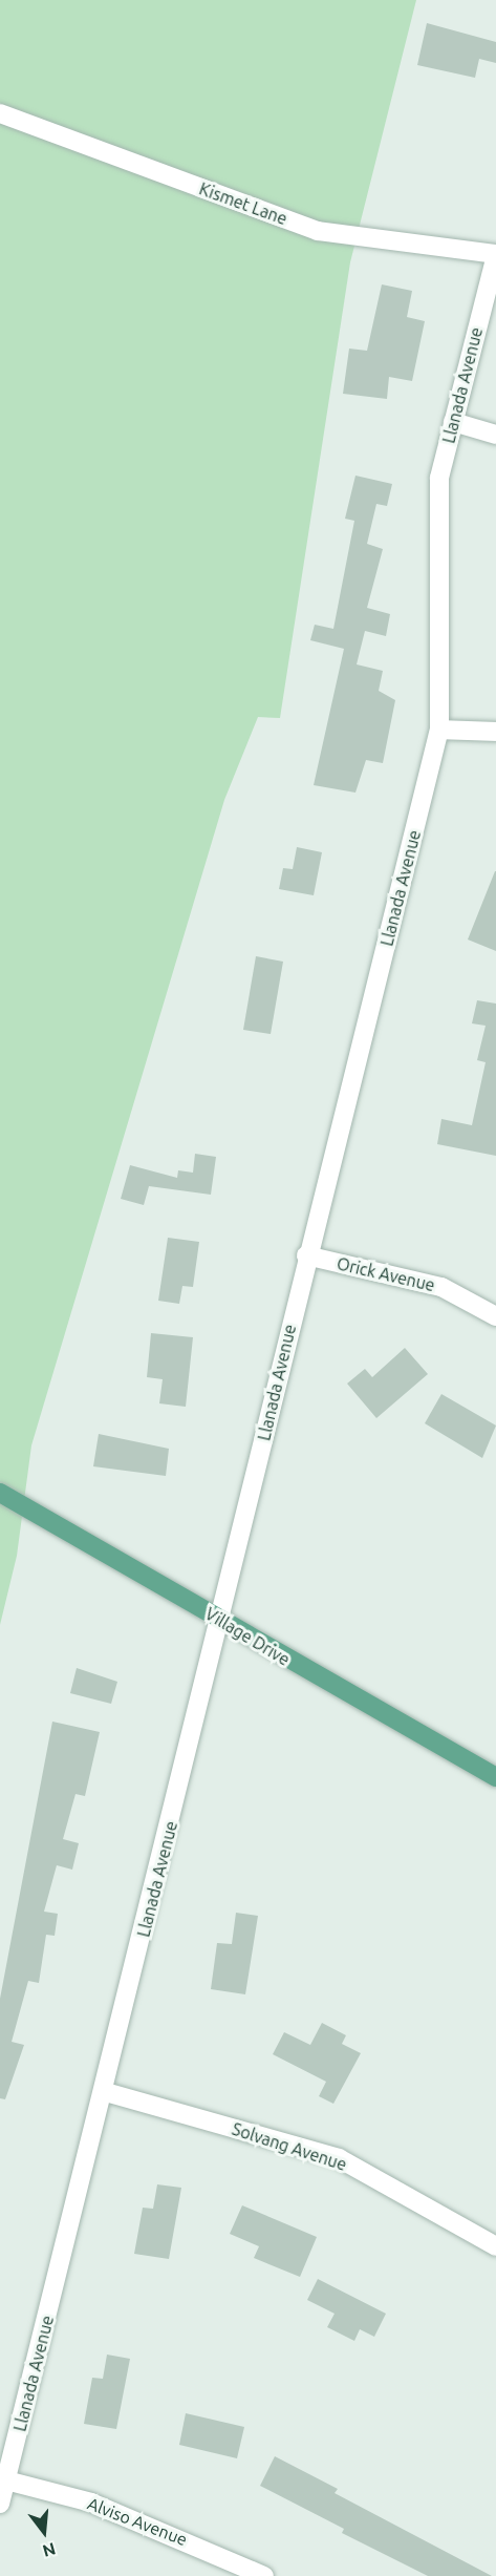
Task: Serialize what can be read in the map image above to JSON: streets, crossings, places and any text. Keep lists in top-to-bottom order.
{
  "streets": {
    "main road": ["Village Drive"],
    "street": [
      "Kismet Lane",
      "Llanada Avenue",
      "Orick Avenue",
      "Solvang Avenue",
      "Alviso Avenue"
    ]
  },
  "crossings": [
    ["Kismet Lane", "Llanada Avenue"],
    ["Llanada Avenue", "Orick Avenue"],
    ["Llanada Avenue", "Village Drive"],
    ["Llanada Avenue", "Solvang Avenue"],
    ["Llanada Avenue", "Alviso Avenue"]
  ],
  "north": "bottom"
}
